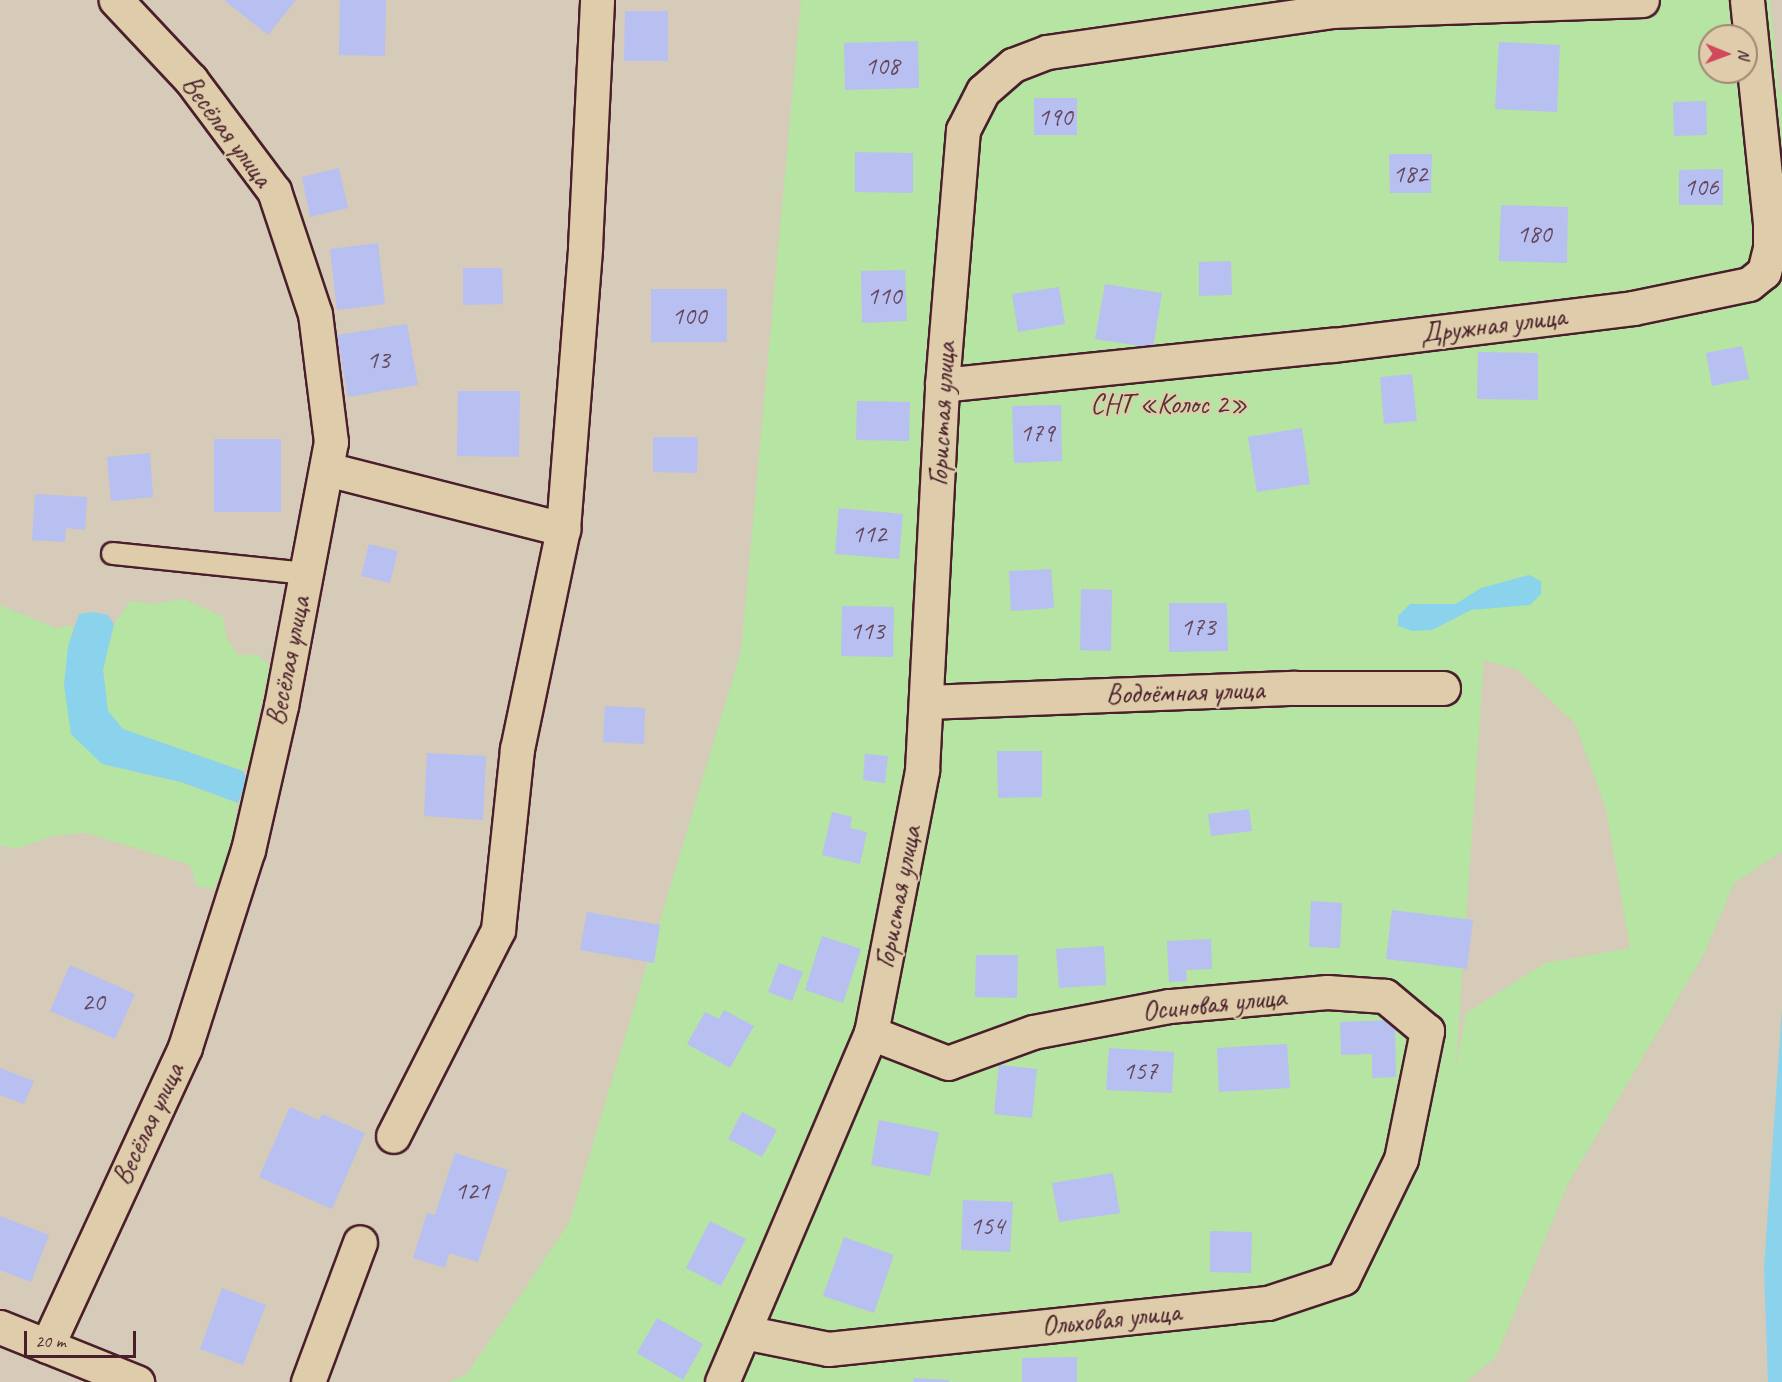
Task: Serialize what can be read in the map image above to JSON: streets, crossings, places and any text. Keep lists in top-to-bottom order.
{
  "streets": {
    "street": [
      "Весёлая улица",
      "Дружная улица",
      "Гористая улица",
      "Водоёмная улица",
      "Осиновая улица",
      "Ольховая улица"
    ]
  },
  "crossings": [
    ["Дружная улица", "Гористая улица"],
    ["Гористая улица", "Водоёмная улица"],
    ["Гористая улица", "Осиновая улица"],
    ["Гористая улица", "Ольховая улица"],
    ["Осиновая улица", "Ольховая улица"]
  ],
  "parks": ["СНТ «Колос 2»"],
  "house_numbers": [
    "108",
    "190",
    "182",
    "106",
    "180",
    "110",
    "100",
    "13",
    "179",
    "112",
    "173",
    "113",
    "20",
    "157",
    "121",
    "154"
  ],
  "scale_bar": "20 m",
  "north": "right"
}
